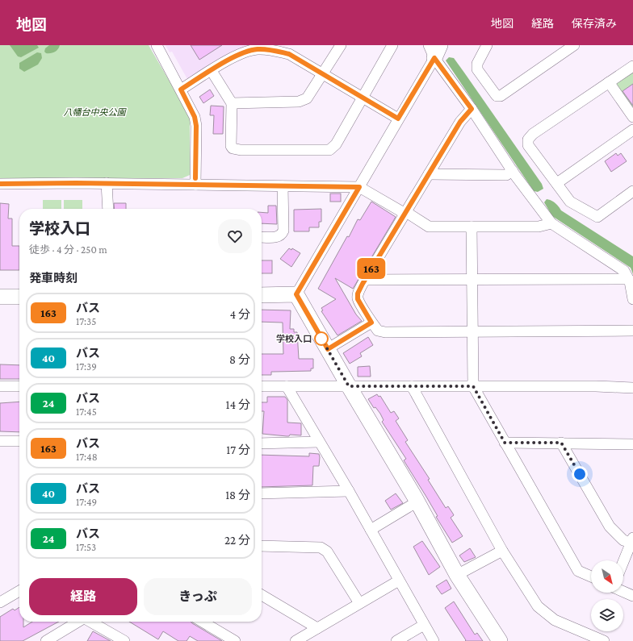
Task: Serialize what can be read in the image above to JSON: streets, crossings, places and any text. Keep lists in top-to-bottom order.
{
  "parks": ["八幡台中央公園"],
  "places": ["学校入口"],
  "lines": ["bus line 163"],
  "north": "bottom right",
  "page": {
    "header": "地図",
    "nav": ["地図", "経路", "保存済み"],
    "on_map": "163",
    "heading": [
      ["学校入口", "徒歩 · 4 分 · 250 m"],
      "発車時刻"
    ],
    "list": [
      {
        "mark": "163",
        "name": "バス",
        "note": "17:35",
        "value": "4 分"
      },
      {
        "mark": "40",
        "name": "バス",
        "note": "17:39",
        "value": "8 分"
      },
      {
        "mark": "24",
        "name": "バス",
        "note": "17:45",
        "value": "14 分"
      },
      {
        "mark": "163",
        "name": "バス",
        "note": "17:48",
        "value": "17 分"
      },
      {
        "mark": "40",
        "name": "バス",
        "note": "17:49",
        "value": "18 分"
      },
      {
        "mark": "24",
        "name": "バス",
        "note": "17:53",
        "value": "22 分"
      }
    ],
    "buttons": ["経路", "きっぷ"]
  }
}
